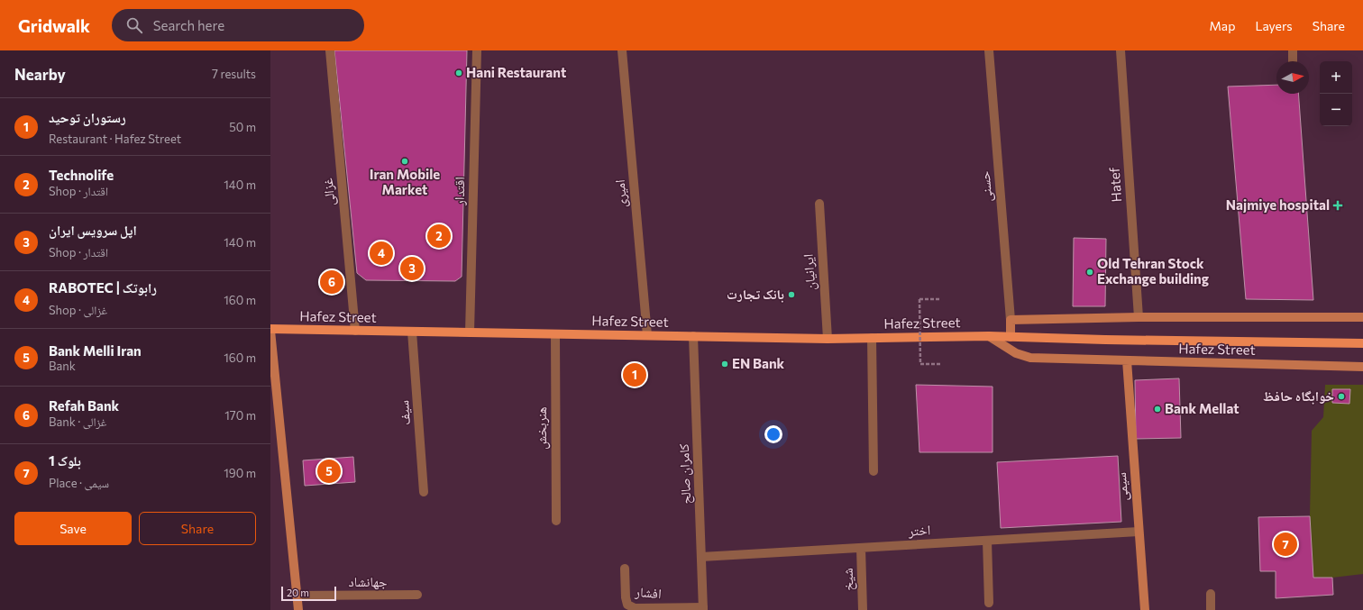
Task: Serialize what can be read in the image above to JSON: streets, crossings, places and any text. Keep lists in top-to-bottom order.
{
  "streets": {
    "main road": ["Hafez Street", "سیمی"],
    "street": [
      "Hatef",
      "حسنی",
      "اقتدار",
      "غزالی",
      "امیری",
      "ایرانیان",
      "سیف",
      "هنربخش",
      "کامران صالح",
      "اختر",
      "شیخ",
      "جهانشاد",
      "افشار"
    ]
  },
  "crossings": [
    ["اقتدار", "Hafez Street"],
    ["غزالی", "Hafez Street"],
    ["امیری", "Hafez Street"],
    ["ایرانیان", "Hafez Street"],
    ["Hafez Street", "سیف"],
    ["Hafez Street", "هنربخش"],
    ["Hafez Street", "کامران صالح"],
    ["Hafez Street", "سیمی"],
    ["کامران صالح", "اختر"],
    ["کامران صالح", "افشار"],
    ["سیمی", "اختر"],
    ["اختر", "شیخ"]
  ],
  "places": {
    "other": [
      "Hani Restaurant",
      "Iran Mobile Market",
      "Old Tehran Stock Exchange building",
      "بانک تجارت",
      "EN Bank",
      "خوابگاه حافظ",
      "Bank Mellat"
    ],
    "health": ["Najmiye hospital"]
  },
  "scale_bar": "20 m",
  "north": "right",
  "page": {
    "header": "Gridwalk",
    "search": "Search here",
    "nav": ["Map", "Layers", "Share"],
    "heading": ["Nearby", "7 results"],
    "map_buttons": ["+", "−"],
    "list": [
      {
        "mark": "1",
        "name": "رستوران توحید",
        "note": "Restaurant · Hafez Street",
        "value": "50 m"
      },
      {
        "mark": "2",
        "name": "Technolife",
        "note": "Shop · اقتدار",
        "value": "140 m"
      },
      {
        "mark": "3",
        "name": "اپل سرویس ایران",
        "note": "Shop · اقتدار",
        "value": "140 m"
      },
      {
        "mark": "4",
        "name": "RABOTEC | رابوتک",
        "note": "Shop · غزالی",
        "value": "160 m"
      },
      {
        "mark": "5",
        "name": "Bank Melli Iran",
        "note": "Bank",
        "value": "160 m"
      },
      {
        "mark": "6",
        "name": "Refah Bank",
        "note": "Bank · غزالی",
        "value": "170 m"
      },
      {
        "mark": "7",
        "name": "بلوک 1",
        "note": "Place · سیمی",
        "value": "190 m"
      }
    ],
    "pins": [
      "2",
      "4",
      "3",
      "6",
      "1",
      "5",
      "7"
    ],
    "buttons": ["Save", "Share"],
    "scale": "20 m"
  }
}
